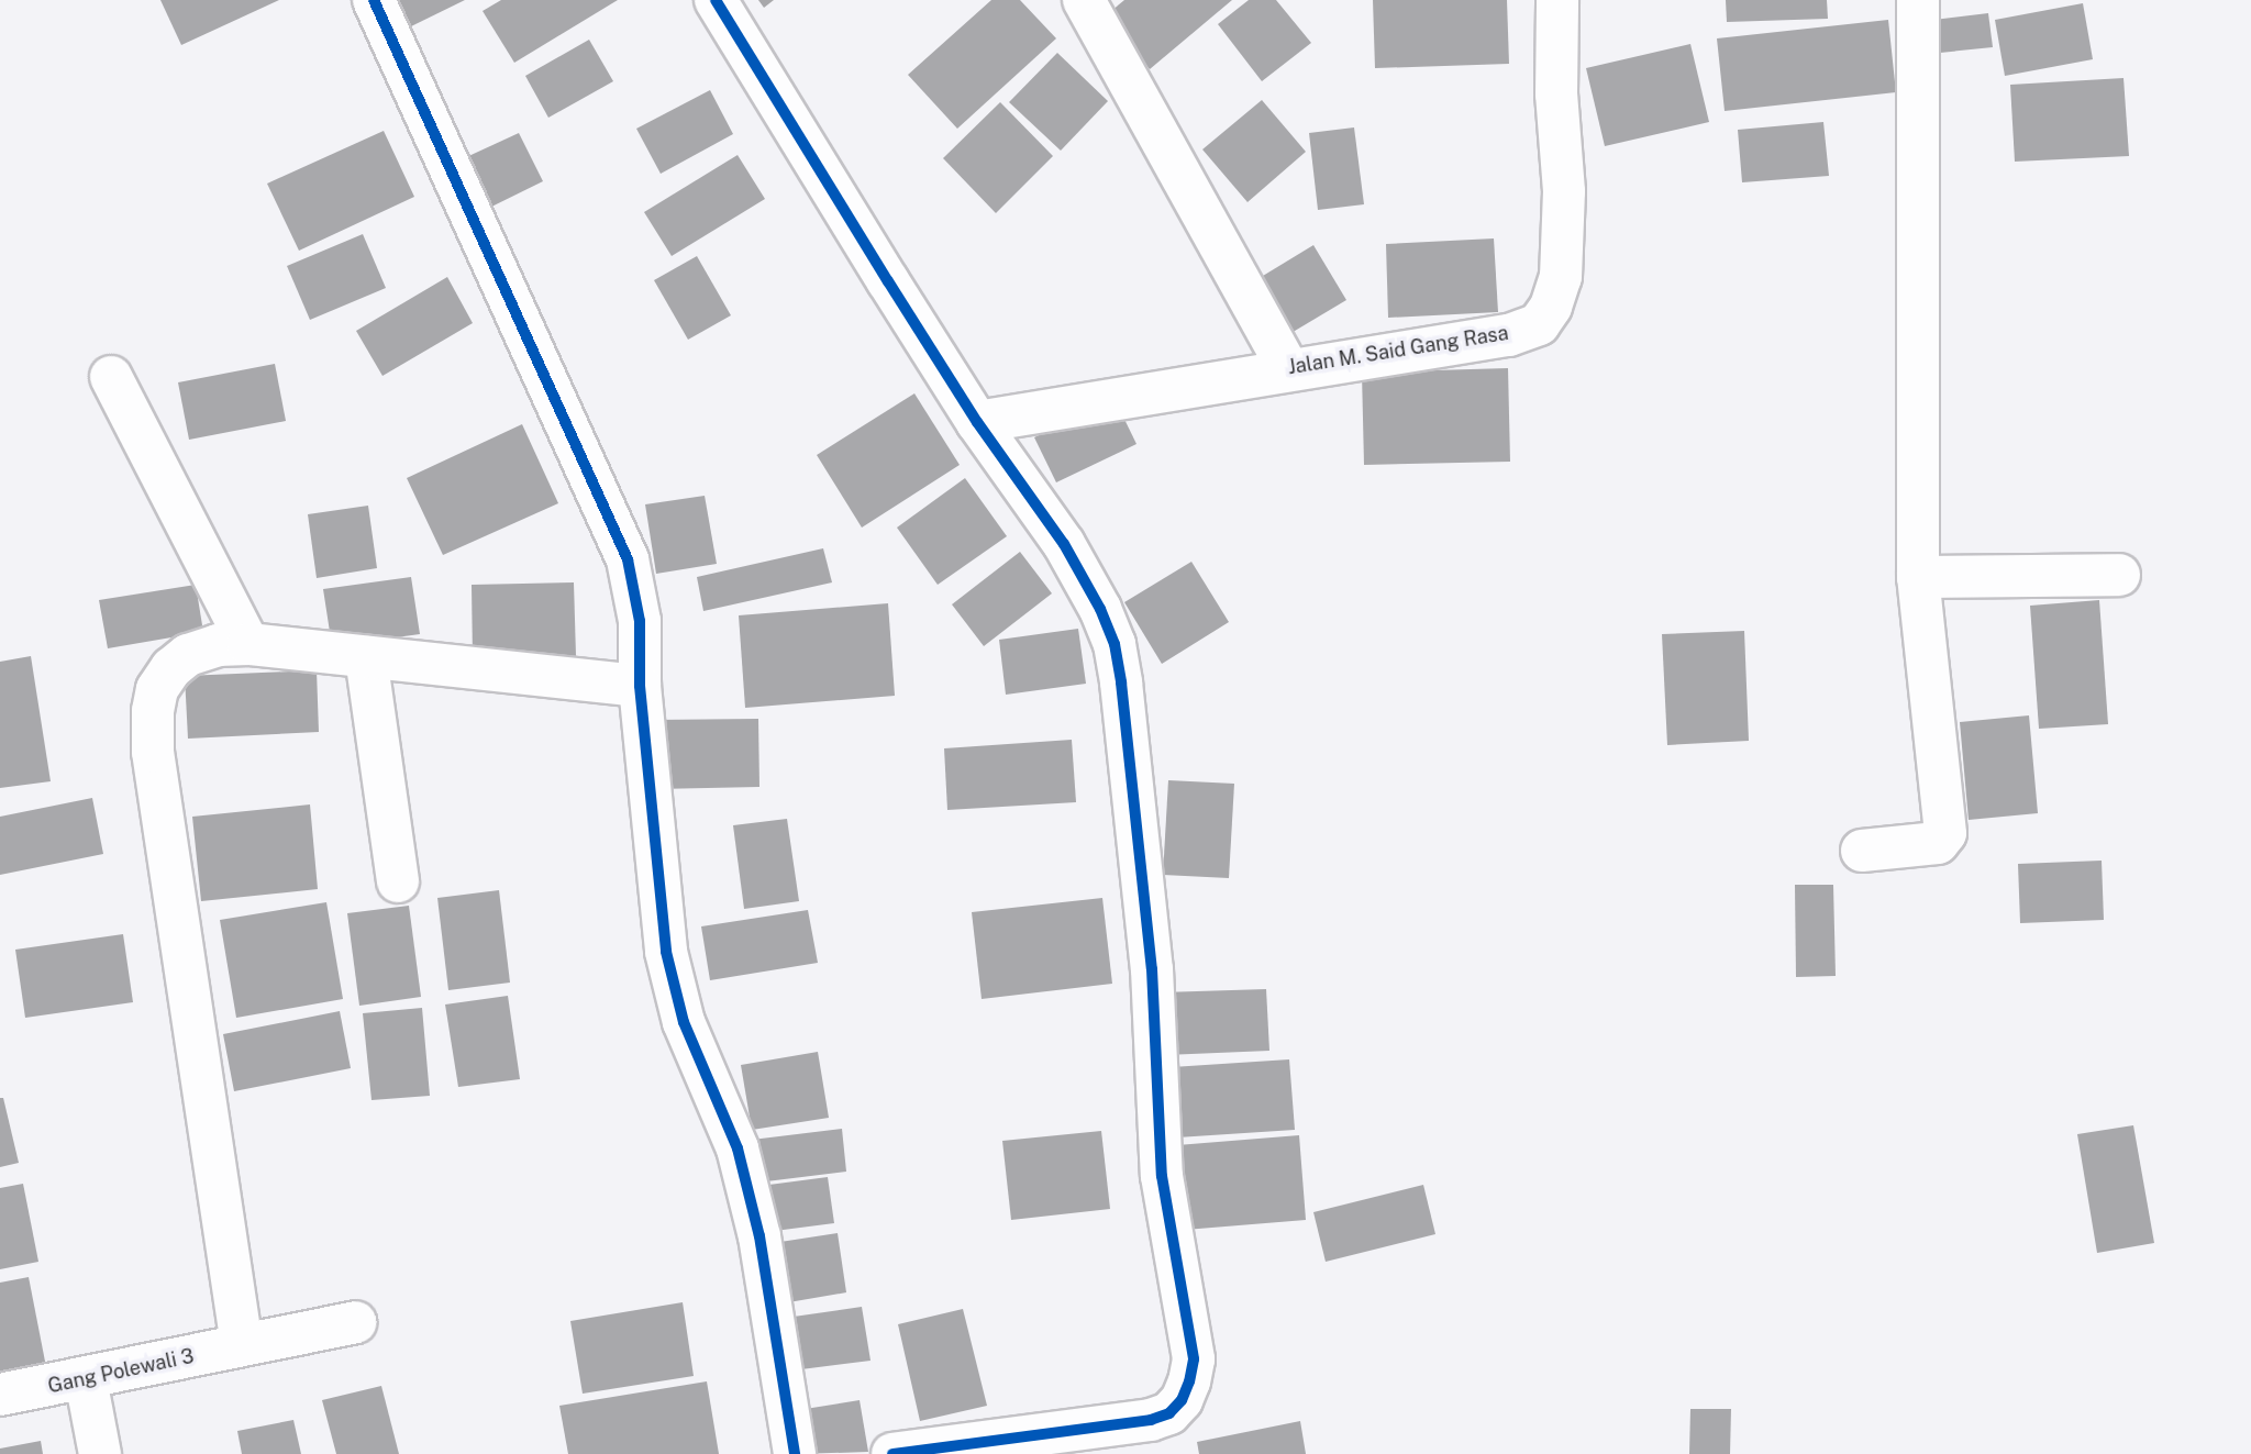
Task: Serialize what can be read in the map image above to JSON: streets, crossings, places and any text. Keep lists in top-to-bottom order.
{
  "streets": {
    "street": ["Jalan M. Said Gang Rasa", "Gang Polewali 3"]
  }
}
